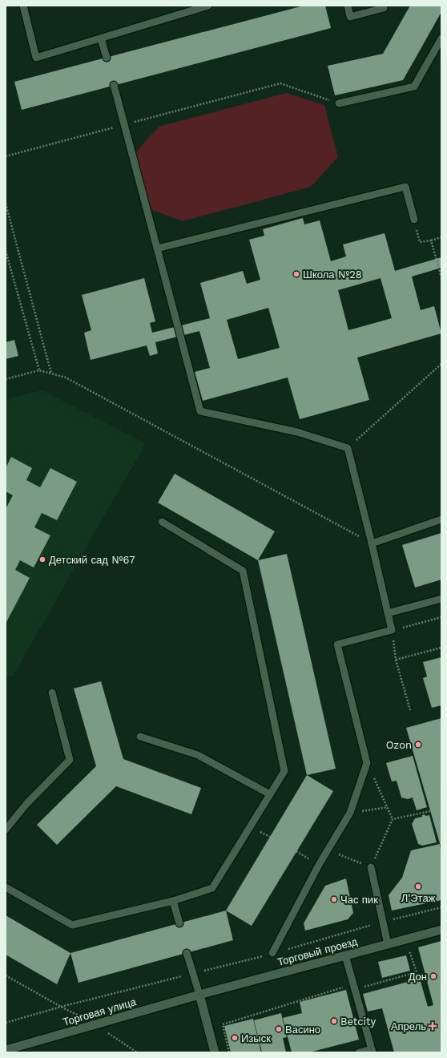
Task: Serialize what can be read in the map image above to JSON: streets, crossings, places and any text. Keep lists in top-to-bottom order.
{
  "streets": {
    "street": ["Торговый проезд", "Торговая улица"]
  },
  "crossings": [
    ["Торговый проезд", "Торговая улица"]
  ],
  "places": {
    "other": [
      "Школа №28",
      "Детский сад №67",
      "Ozon",
      "Л'Этаж",
      "Час пик",
      "Дон",
      "Betcity",
      "Васино",
      "Изыск"
    ],
    "health": ["Апрель"]
  }
}
